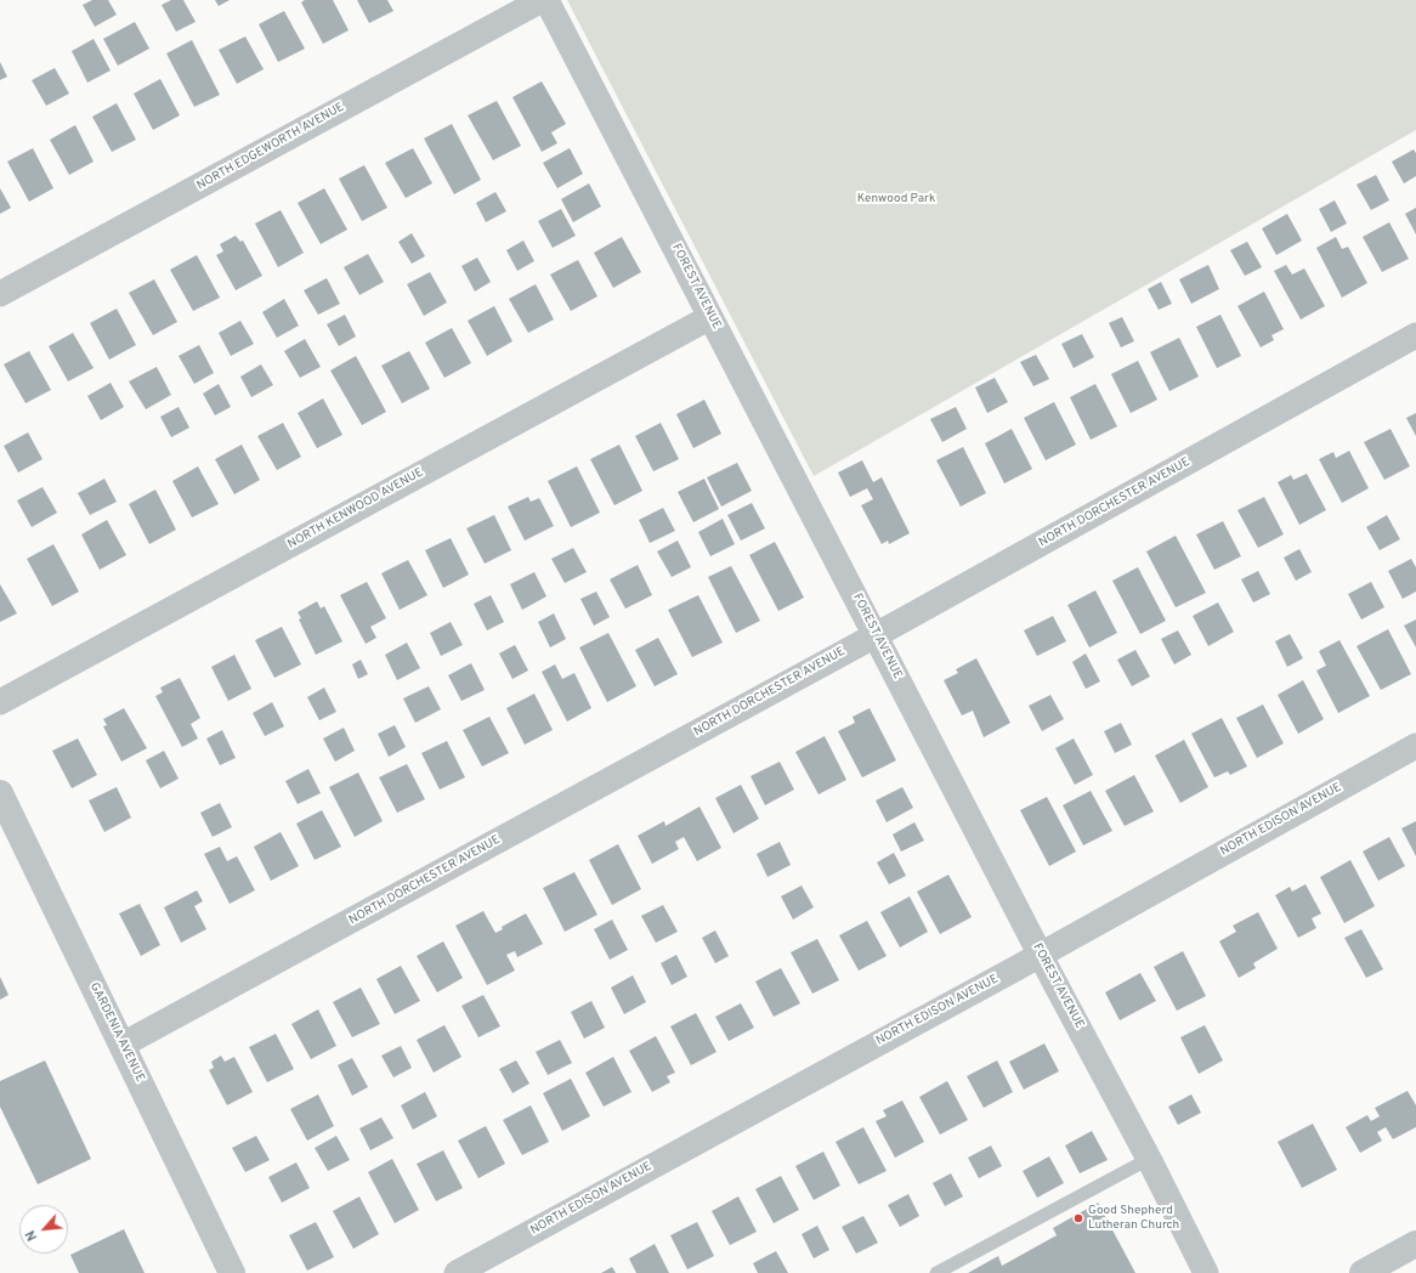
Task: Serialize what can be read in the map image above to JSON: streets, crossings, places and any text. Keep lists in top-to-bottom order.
{
  "streets": {
    "street": [
      "NORTH EDGEWORTH AVENUE",
      "FOREST AVENUE",
      "NORTH DORCHESTER AVENUE",
      "NORTH KENWOOD AVENUE",
      "NORTH EDISON AVENUE",
      "GARDENIA AVENUE"
    ]
  },
  "crossings": [
    ["FOREST AVENUE", "NORTH DORCHESTER AVENUE"],
    ["FOREST AVENUE", "NORTH KENWOOD AVENUE"],
    ["FOREST AVENUE", "NORTH EDISON AVENUE"],
    ["NORTH DORCHESTER AVENUE", "GARDENIA AVENUE"]
  ],
  "parks": ["Kenwood Park"],
  "places": ["Good Shepherd Lutheran Church"],
  "north": "bottom left"
}
